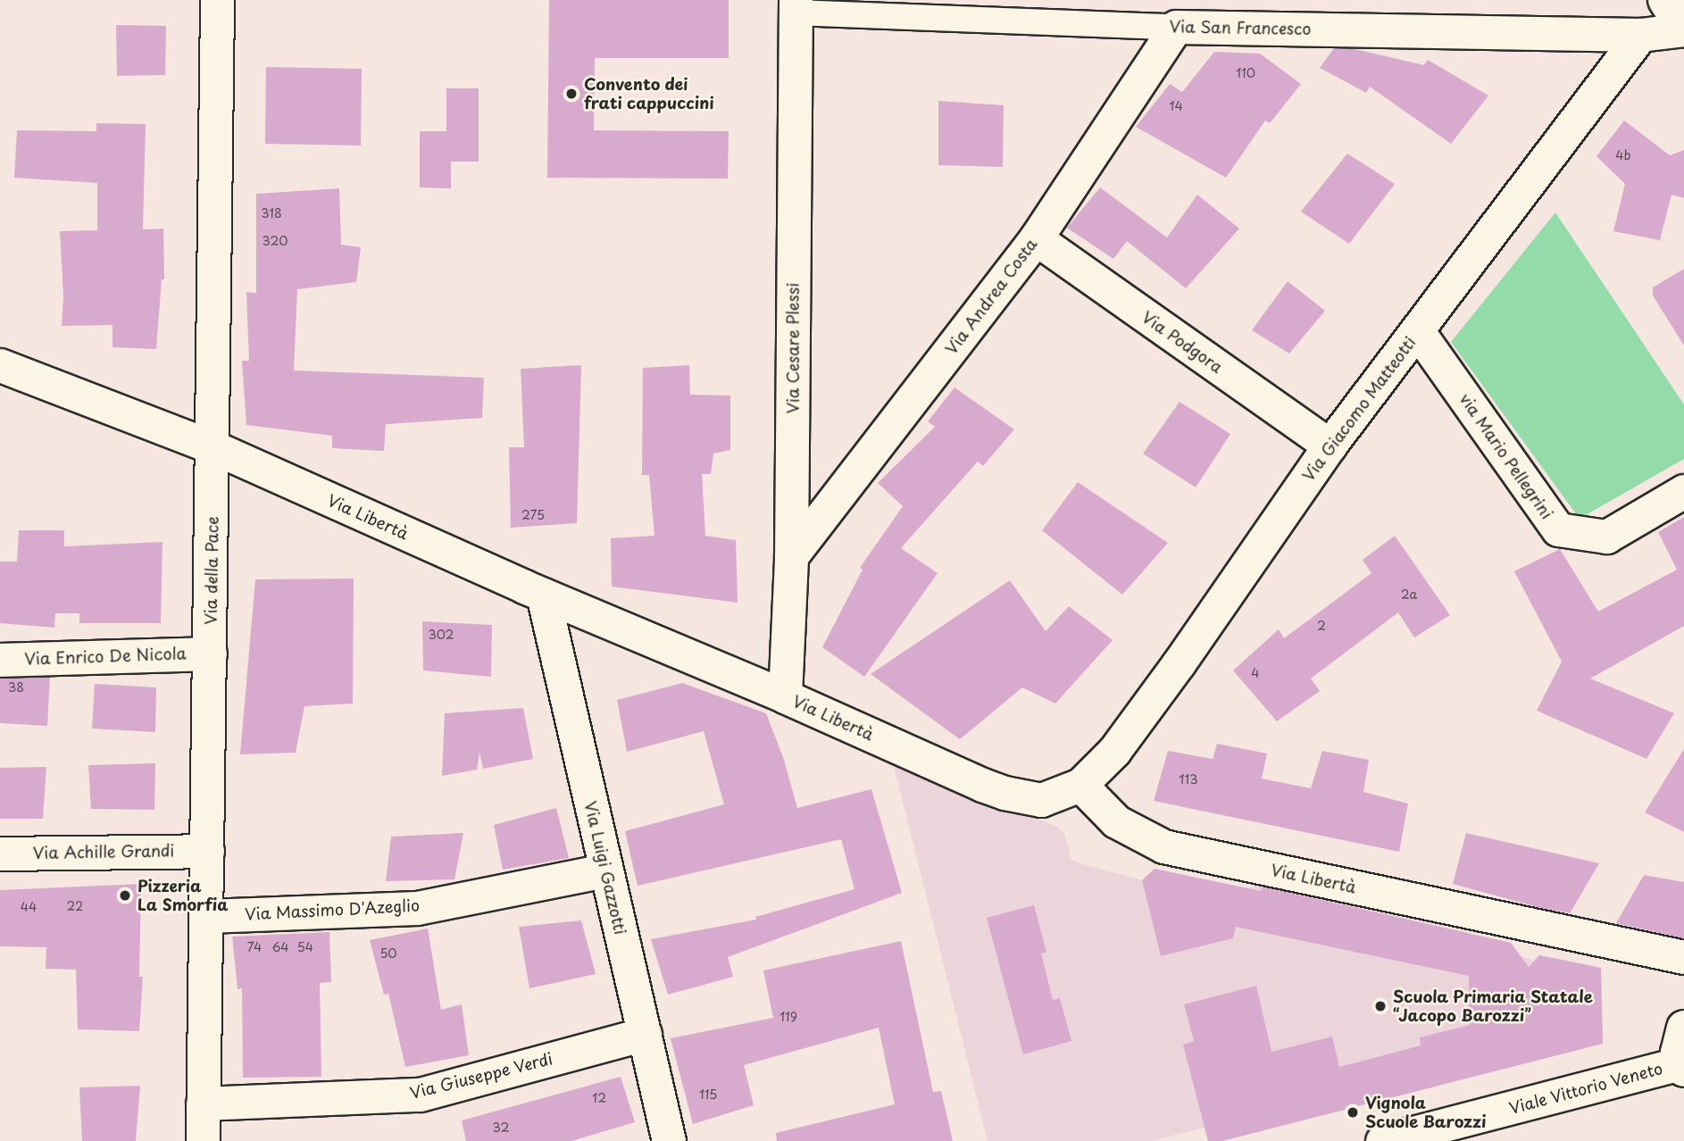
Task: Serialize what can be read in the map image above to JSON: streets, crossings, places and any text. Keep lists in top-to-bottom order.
{
  "streets": {
    "street": [
      "Via San Francesco",
      "Via Andrea Costa",
      "Via Podgora",
      "Via Cesare Plessi",
      "Via Giacomo Matteotti",
      "via Mario Pellegrini",
      "Via Libertà",
      "Via della Pace",
      "Via Enrico De Nicola",
      "Via Achille Grandi",
      "Via Luigi Gazzotti",
      "Via Massimo D'Azeglio",
      "Via Giuseppe Verdi",
      "Viale Vittorio Veneto"
    ]
  },
  "crossings": [
    ["Via San Francesco", "Via Andrea Costa"],
    ["Via San Francesco", "Via Cesare Plessi"],
    ["Via San Francesco", "Via Giacomo Matteotti"],
    ["Via Andrea Costa", "Via Podgora"],
    ["Via Andrea Costa", "Via Cesare Plessi"],
    ["Via Podgora", "Via Giacomo Matteotti"],
    ["Via Cesare Plessi", "Via Libertà"],
    ["Via Giacomo Matteotti", "via Mario Pellegrini"],
    ["Via Giacomo Matteotti", "Via Libertà"],
    ["Via Libertà", "Via della Pace"],
    ["Via Libertà", "Via Luigi Gazzotti"],
    ["Via della Pace", "Via Enrico De Nicola"],
    ["Via della Pace", "Via Achille Grandi"],
    ["Via della Pace", "Via Massimo D'Azeglio"],
    ["Via della Pace", "Via Giuseppe Verdi"],
    ["Via Luigi Gazzotti", "Via Massimo D'Azeglio"],
    ["Via Luigi Gazzotti", "Via Giuseppe Verdi"]
  ],
  "places": [
    "Convento dei frati cappuccini",
    "Pizzeria La Smorfia",
    "Scuola Primaria Statale “Jacopo Barozzi”",
    "Vignola Scuole Barozzi"
  ],
  "house_numbers": [
    "110",
    "14",
    "4b",
    "318",
    "320",
    "275",
    "2a",
    "2",
    "302",
    "4",
    "38",
    "113",
    "22",
    "44",
    "74",
    "64",
    "54",
    "50",
    "119",
    "115",
    "12",
    "32"
  ]
}
